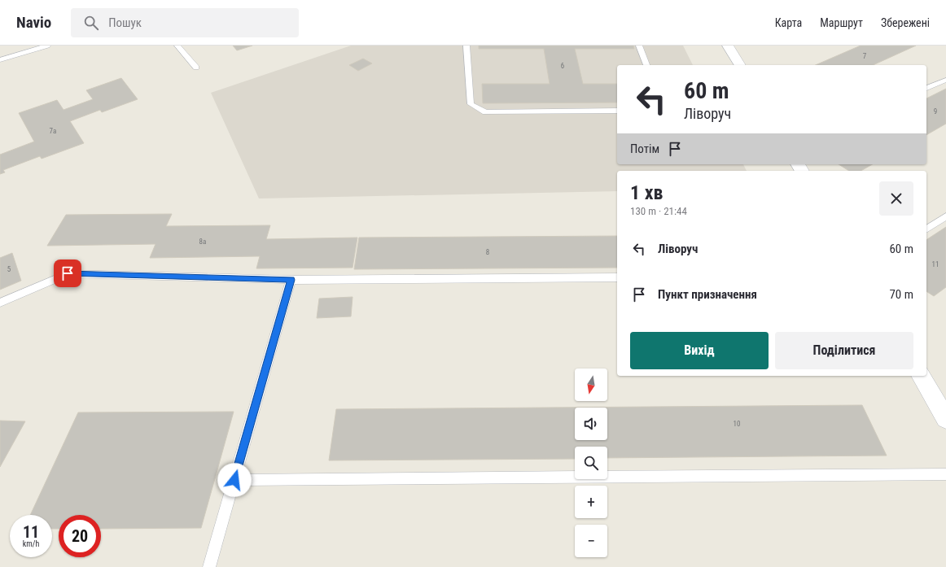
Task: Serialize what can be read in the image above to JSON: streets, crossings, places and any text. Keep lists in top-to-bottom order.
{
  "house_numbers": [
    "7",
    "6",
    "9",
    "7а",
    "8а",
    "8",
    "11",
    "5",
    "10"
  ],
  "north": "bottom",
  "page": {
    "header": "Navio",
    "search": "Пошук",
    "nav": ["Карта", "Маршрут", "Збережені"],
    "turn": ["60 m", "Ліворуч"],
    "then": "Потім",
    "heading": ["1 хв", "130 m · 21:44"],
    "list": [
      {
        "name": "Ліворуч",
        "value": "60 m"
      },
      {
        "name": "Пункт призначення",
        "value": "70 m"
      }
    ],
    "buttons": ["Вихід", "Поділитися"],
    "map_buttons": ["+", "−"],
    "speed": "11 km/h",
    "limit": "20"
  }
}
